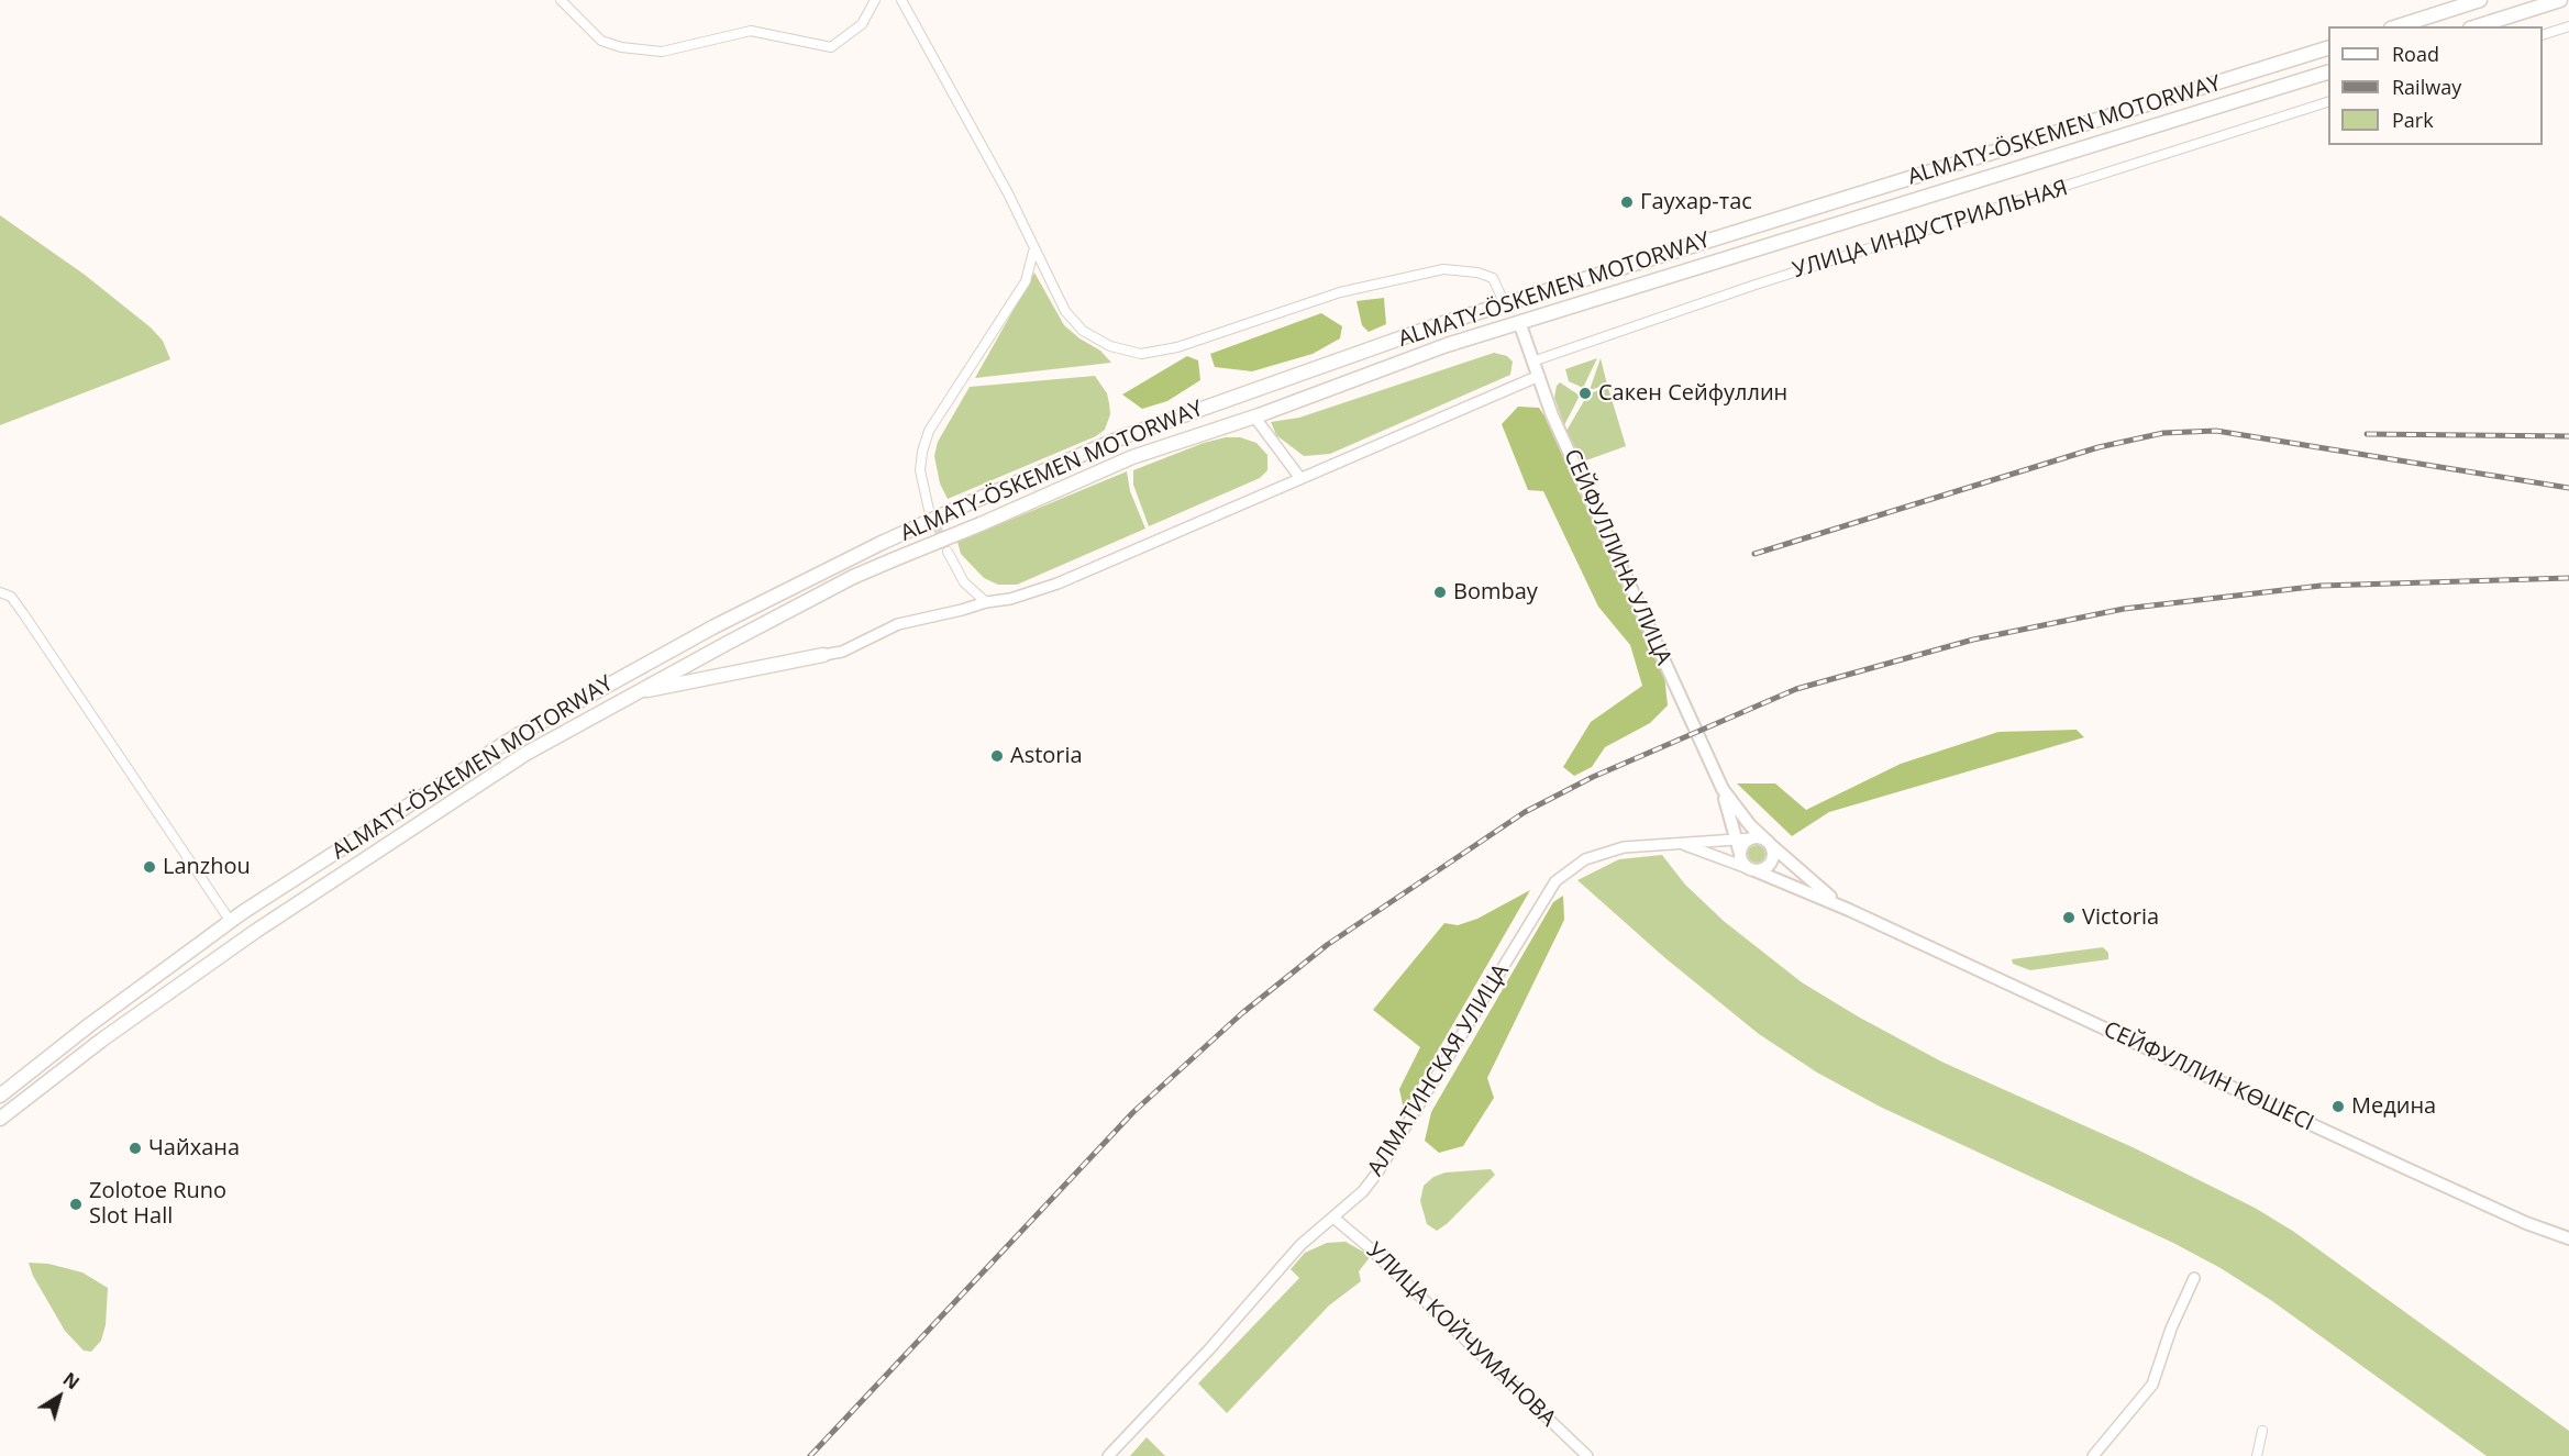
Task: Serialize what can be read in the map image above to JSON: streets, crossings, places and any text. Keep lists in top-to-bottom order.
{
  "streets": {
    "highway": ["ALMATY-ÖSKEMEN MOTORWAY"],
    "main road": ["СЕЙФУЛЛИНА УЛИЦА", "СЕЙФУЛЛИН КӨШЕСІ"],
    "street": ["УЛИЦА ИНДУСТРИАЛЬНАЯ", "АЛМАТИНСКАЯ УЛИЦА", "УЛИЦА КОЙЧУМАНОВА"]
  },
  "crossings": [
    ["ALMATY-ÖSKEMEN MOTORWAY", "СЕЙФУЛЛИНА УЛИЦА"],
    ["УЛИЦА ИНДУСТРИАЛЬНАЯ", "СЕЙФУЛЛИНА УЛИЦА"],
    ["АЛМАТИНСКАЯ УЛИЦА", "УЛИЦА КОЙЧУМАНОВА"]
  ],
  "places": [
    "Гаухар-тас",
    "Сакен Сейфуллин",
    "Bombay",
    "Astoria",
    "Lanzhou",
    "Victoria",
    "Медина",
    "Чайхана",
    "Zolotoe Runo Slot Hall"
  ],
  "legend": ["Road", "Railway", "Park"],
  "north": "top right"
}
